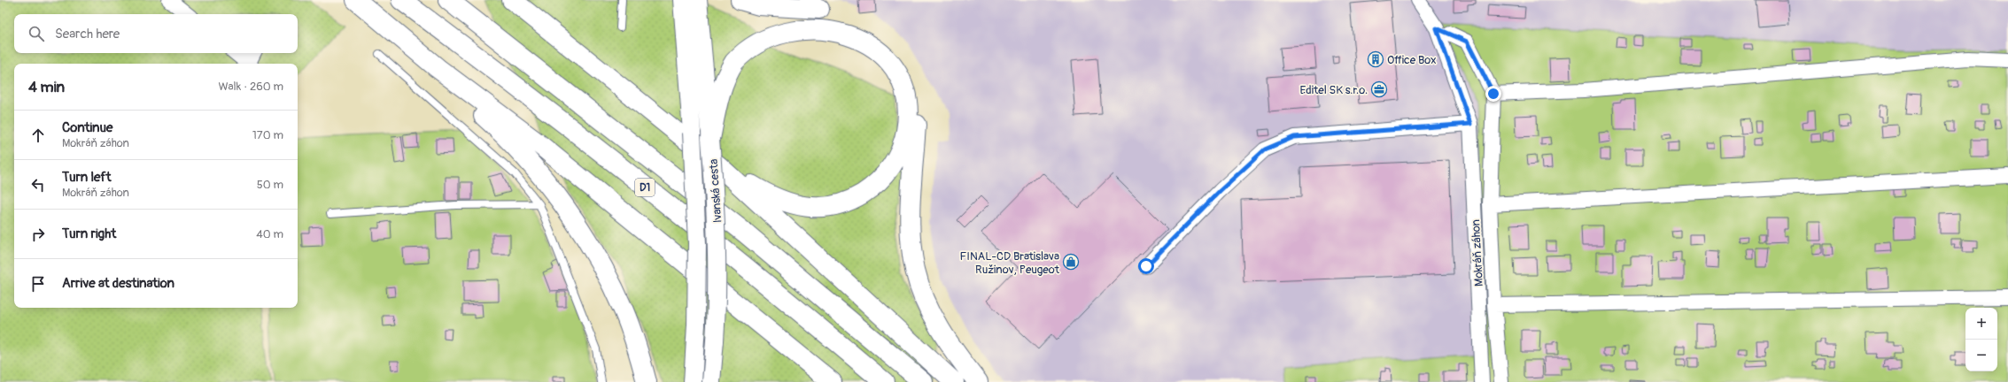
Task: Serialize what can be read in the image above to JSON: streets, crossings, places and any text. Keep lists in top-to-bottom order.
{
  "streets": {
    "highway": ["D1"],
    "street": ["Ivanská cesta", "Mokráň záhon"]
  },
  "places": {
    "building": ["Office Box"],
    "office": ["Editel SK s.r.o."],
    "shop": ["FINAL-CD Bratislava Ružinov, Peugeot"]
  },
  "page": {
    "search": "Search here",
    "heading": ["4 min", "Walk · 260 m"],
    "list": [
      ["Continue", "Mokráň záhon", "170 m"],
      ["Turn left", "Mokráň záhon", "50 m"],
      ["Turn right", "40 m"],
      "Arrive at destination"
    ],
    "map_buttons": ["+", "−"]
  }
}
